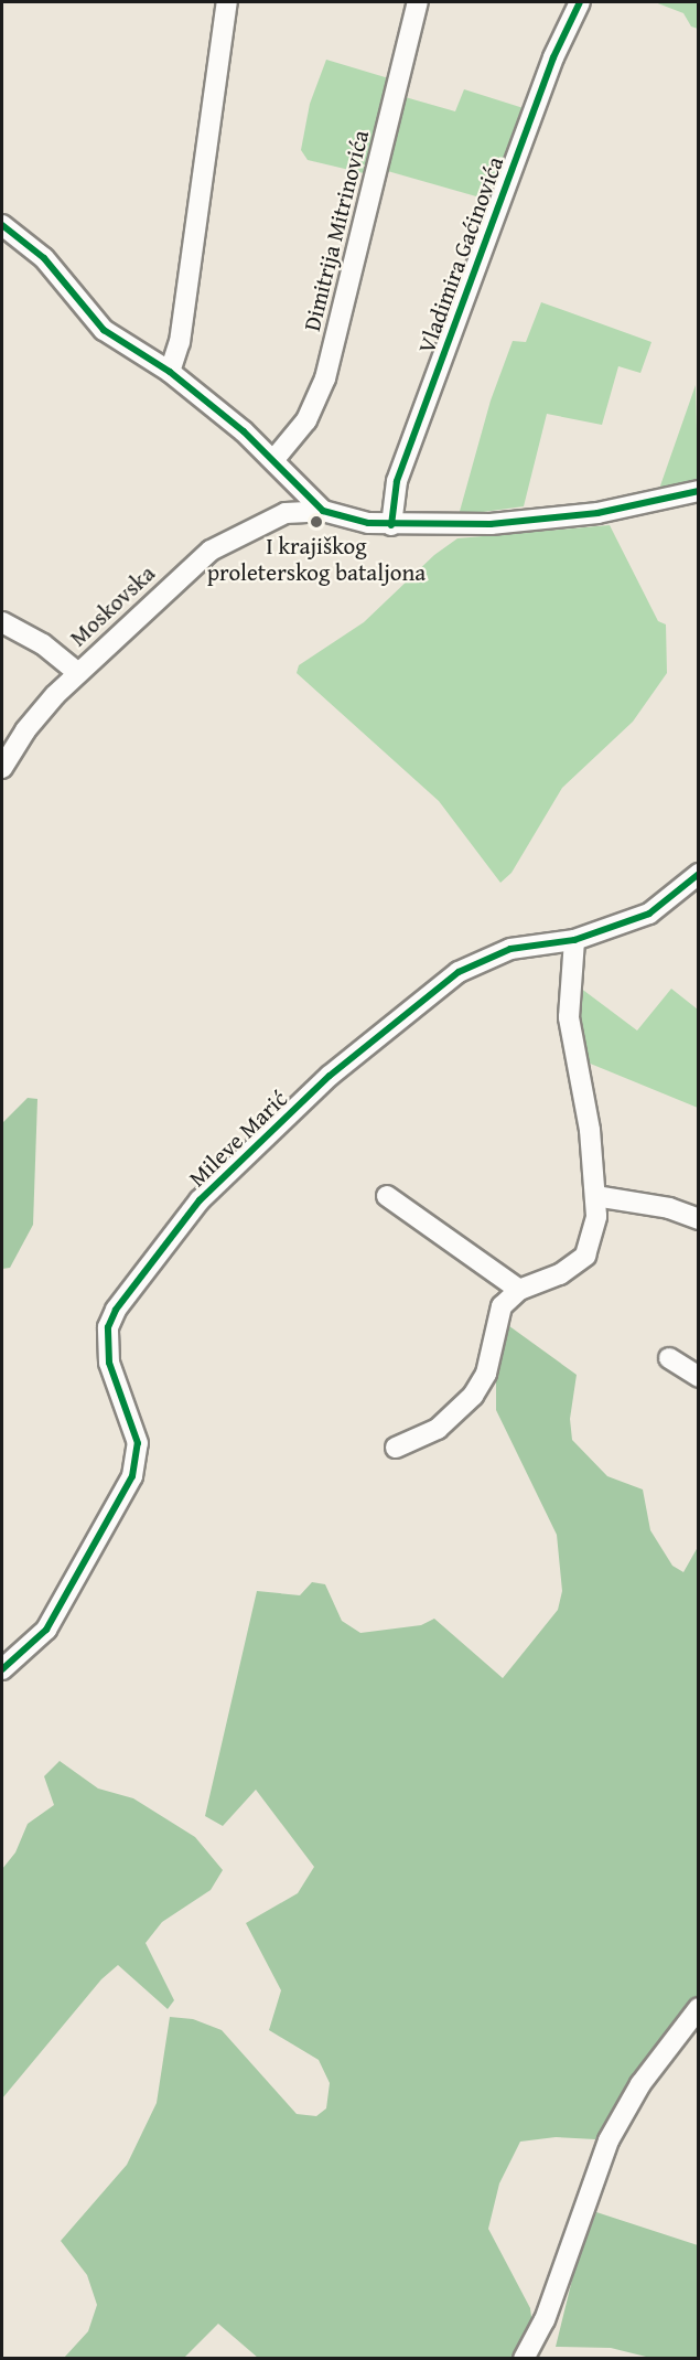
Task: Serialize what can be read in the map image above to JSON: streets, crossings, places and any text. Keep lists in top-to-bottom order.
{
  "streets": {
    "street": [
      "Dimitrija Mitrinovića",
      "Vladimira Gaćinovića",
      "Moskovska",
      "Mileve Marić"
    ]
  },
  "places": ["I krajiškog proleterskog bataljona"]
}
